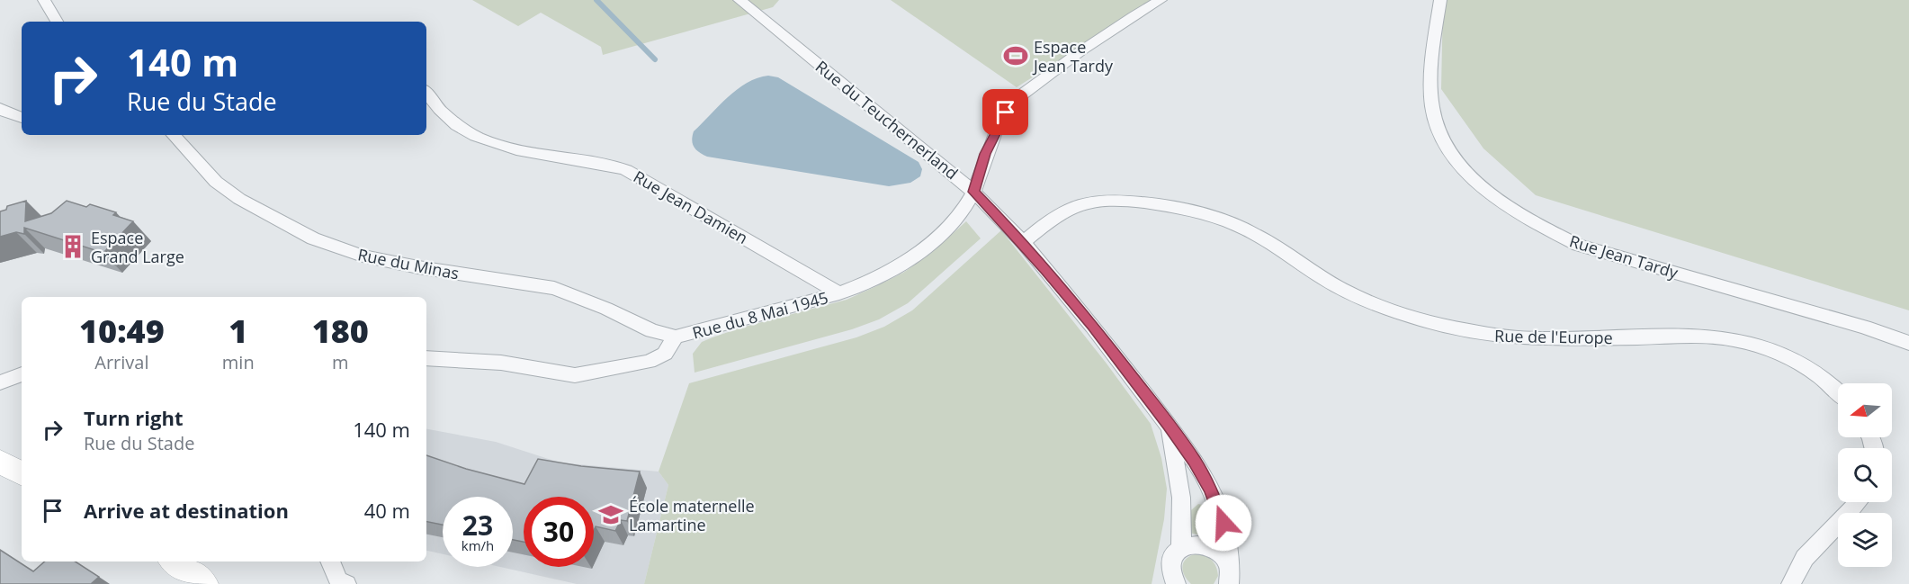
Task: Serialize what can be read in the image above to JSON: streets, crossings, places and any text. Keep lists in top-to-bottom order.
{
  "streets": {
    "street": [
      "Rue du Teuchernerland",
      "Rue Jean Damien",
      "Rue Jean Tardy",
      "Rue du Minas",
      "Rue du 8 Mai 1945",
      "Rue de l'Europe"
    ]
  },
  "crossings": [
    ["Rue du Teuchernerland", "Rue du 8 Mai 1945"],
    ["Rue du Teuchernerland", "Rue de l'Europe"],
    ["Rue Jean Damien", "Rue du 8 Mai 1945"],
    ["Rue du Minas", "Rue du 8 Mai 1945"]
  ],
  "places": {
    "sports": ["Espace Jean Tardy"],
    "building": ["Espace Grand Large"],
    "school or university": ["École maternelle Lamartine"]
  },
  "north": "left",
  "page": {
    "turn": ["140 m", "Rue du Stade"],
    "eta": [
      "10:49",
      "Arrival",
      "1",
      "min",
      "180",
      "m"
    ],
    "list": [
      {
        "name": "Turn right",
        "note": "Rue du Stade",
        "value": "140 m"
      },
      {
        "name": "Arrive at destination",
        "value": "40 m"
      }
    ],
    "speed": "23 km/h",
    "limit": "30"
  }
}
